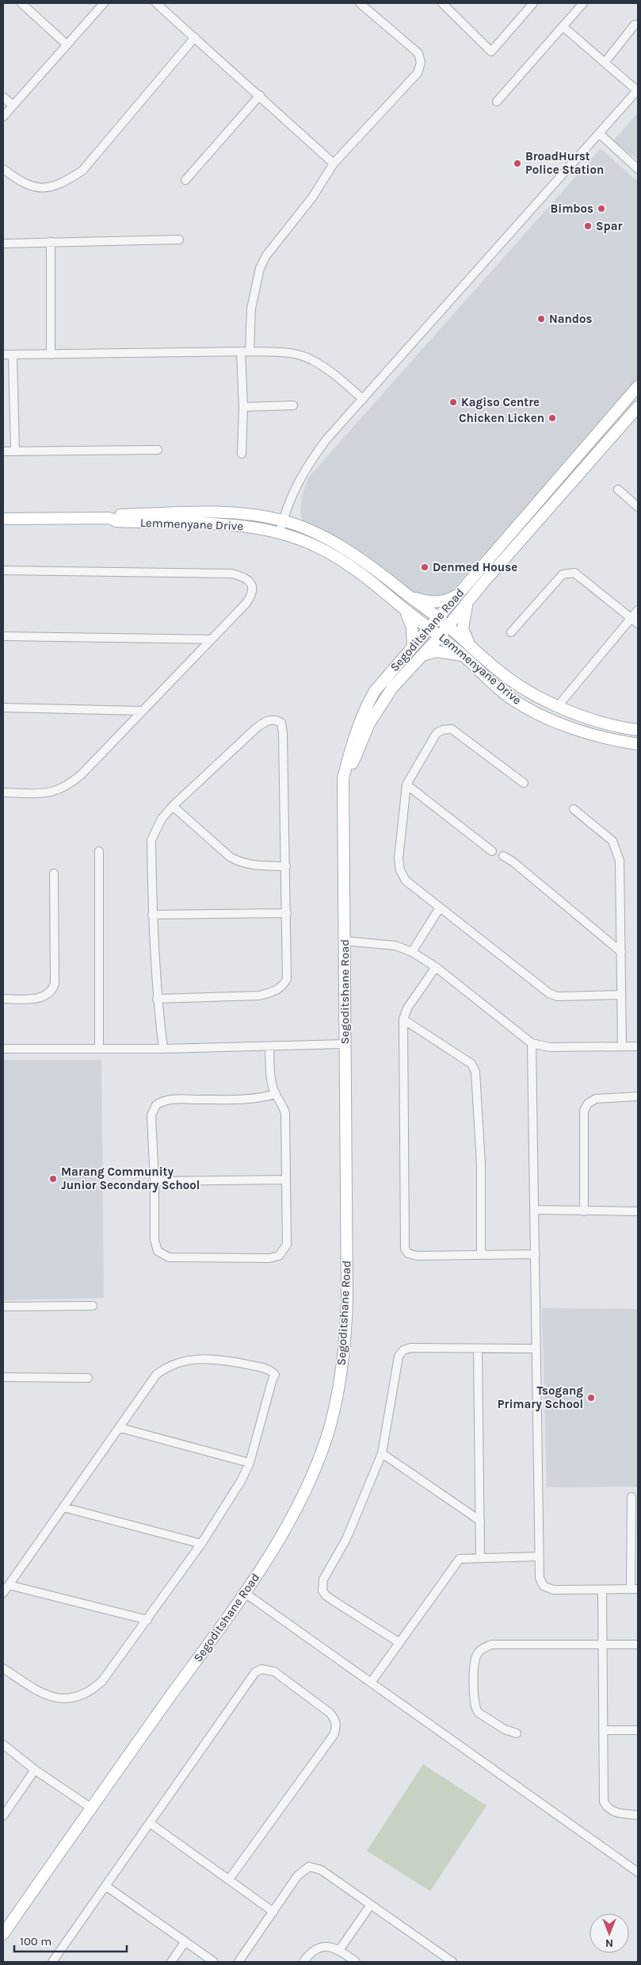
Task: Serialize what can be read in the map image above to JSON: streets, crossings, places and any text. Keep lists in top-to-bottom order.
{
  "streets": {
    "street": ["Lemmenyane Drive", "Segoditshane Road"]
  },
  "crossings": [
    ["Lemmenyane Drive", "Segoditshane Road"]
  ],
  "places": [
    "BroadHurst Police Station",
    "Bimbos",
    "Spar",
    "Nandos",
    "Kagiso Centre",
    "Chicken Licken",
    "Denmed House",
    "Marang Community Junior Secondary School",
    "Tsogang Primary School"
  ],
  "scale_bar": "100 m",
  "north": "bottom"
}
